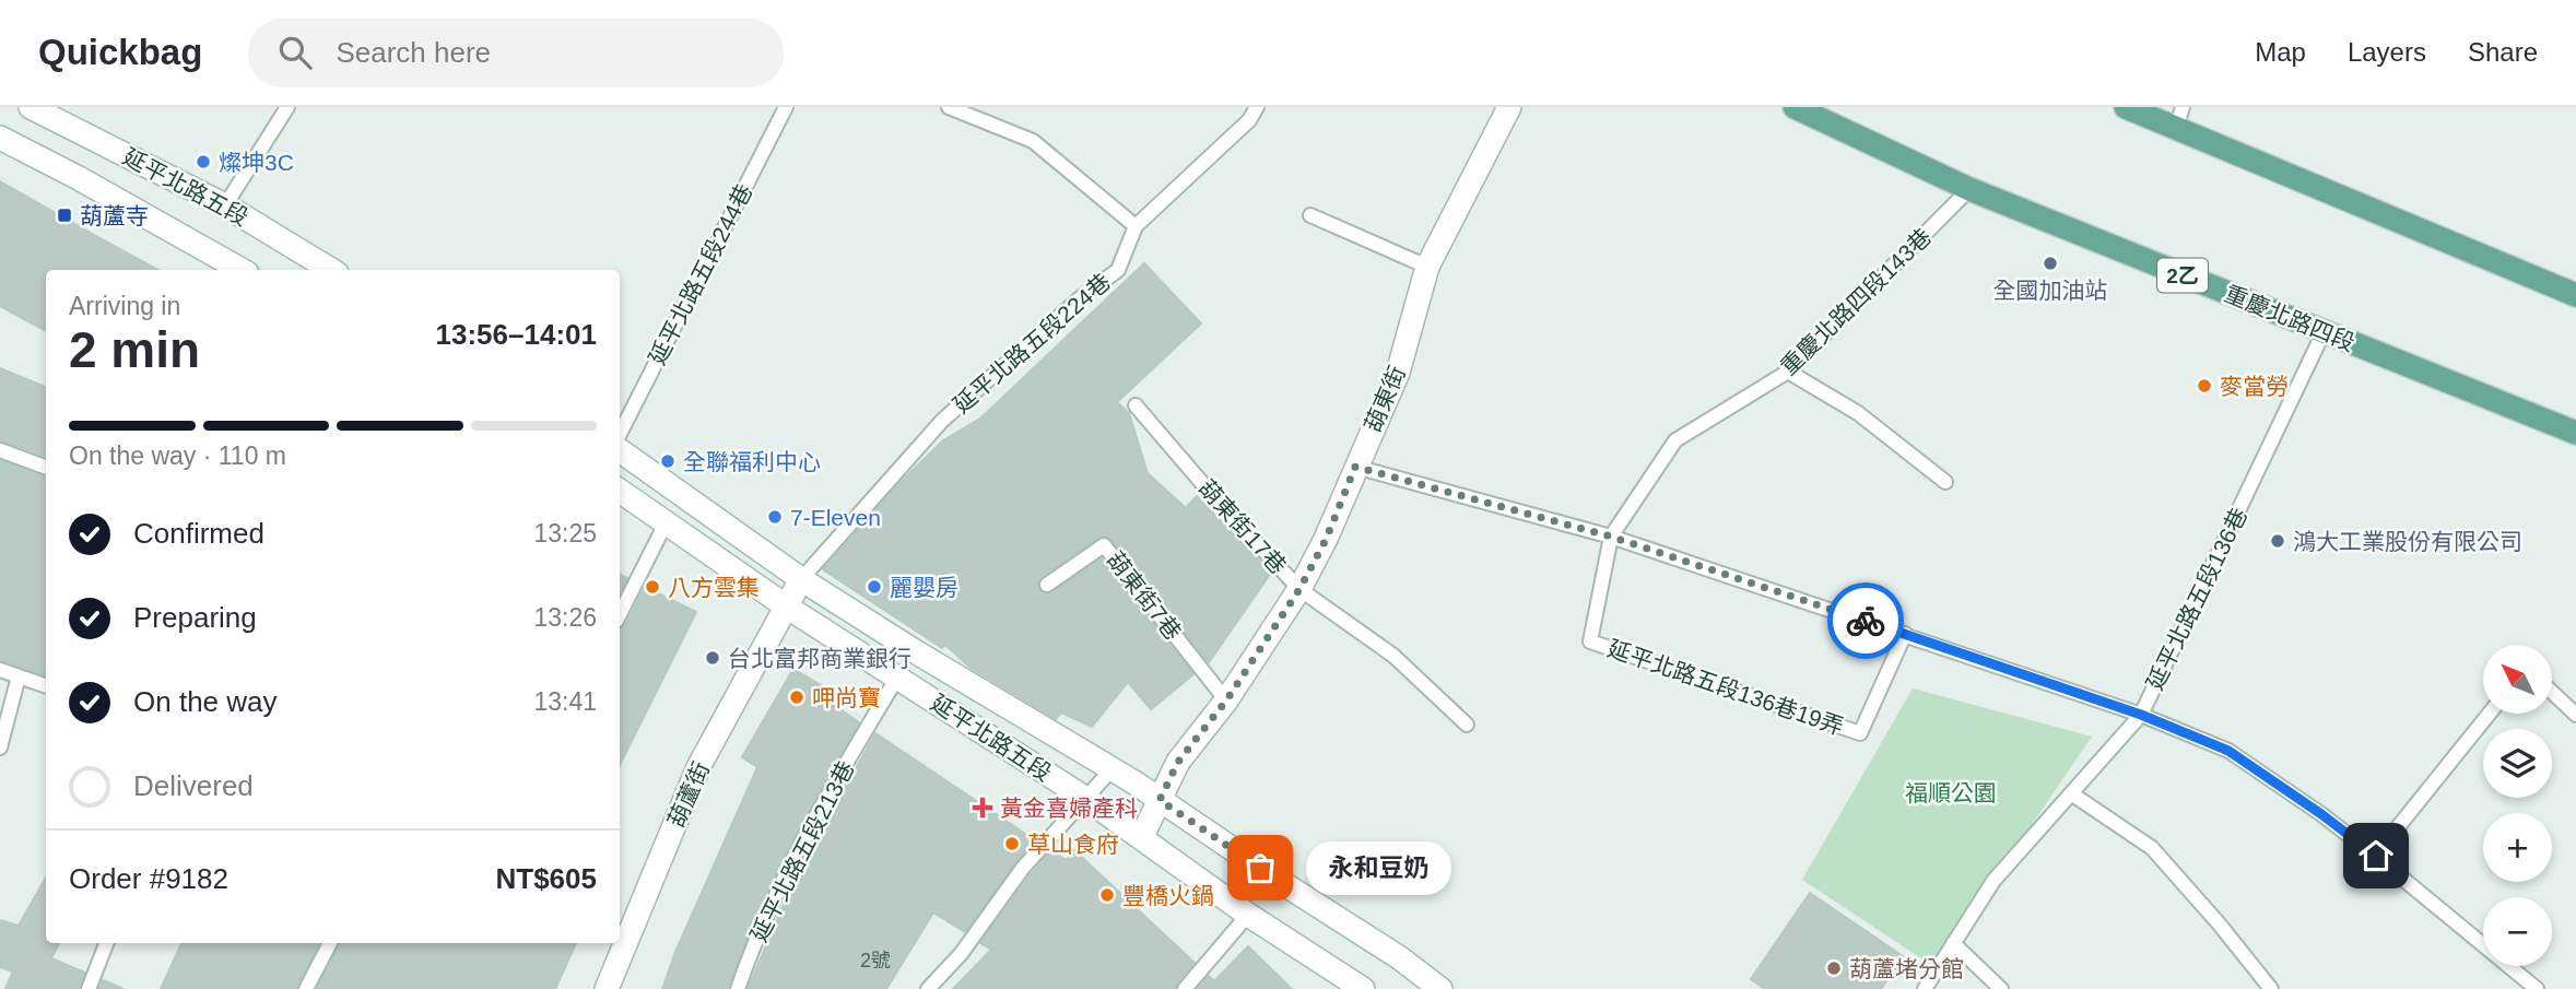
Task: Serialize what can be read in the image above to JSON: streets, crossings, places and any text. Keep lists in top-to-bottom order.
{
  "streets": {
    "main road": ["2乙", "重慶北路四段"],
    "street": ["延平北路五段", "葫東街", "葫蘆街"],
    "lane": [
      "延平北路五段244巷",
      "重慶北路四段143巷",
      "延平北路五段224巷",
      "葫東街17巷",
      "葫東街7巷",
      "延平北路五段136巷",
      "延平北路五段136巷19弄",
      "延平北路五段213巷"
    ]
  },
  "crossings": [
    ["延平北路五段", "葫東街"],
    ["延平北路五段", "葫蘆街"],
    ["延平北路五段", "延平北路五段213巷"],
    ["重慶北路四段143巷", "重慶北路四段"],
    ["重慶北路四段143巷", "延平北路五段136巷19弄"],
    ["重慶北路四段", "延平北路五段136巷"],
    ["延平北路五段224巷", "葫蘆街"],
    ["葫東街", "葫東街17巷"],
    ["葫東街", "葫東街7巷"]
  ],
  "parks": ["福順公園"],
  "places": {
    "other": [
      "燦坤3C",
      "全國加油站",
      "麥當勞",
      "全聯福利中心",
      "7-Eleven",
      "鴻大工業股份有限公司",
      "八方雲集",
      "麗嬰房",
      "台北富邦商業銀行",
      "呷尚寶",
      "草山食府",
      "永和豆奶",
      "豐橋火鍋",
      "葫蘆堵分館"
    ],
    "transit": ["葫蘆寺"],
    "health": ["黃金喜婦產科"]
  },
  "house_numbers": ["2號"],
  "north": "top left",
  "page": {
    "header": "Quickbag",
    "search": "Search here",
    "nav": ["Map", "Layers", "Share"],
    "heading": ["2 min", "Arriving in", "13:56–14:01"],
    "panel": ["Order #9182", "NT$605"],
    "bar": "On the way · 110 m",
    "list": [
      ["Confirmed", "13:25"],
      ["Preparing", "13:26"],
      ["On the way", "13:41"],
      "Delivered"
    ],
    "map_buttons": ["+", "−"],
    "bubble": "永和豆奶"
  }
}
